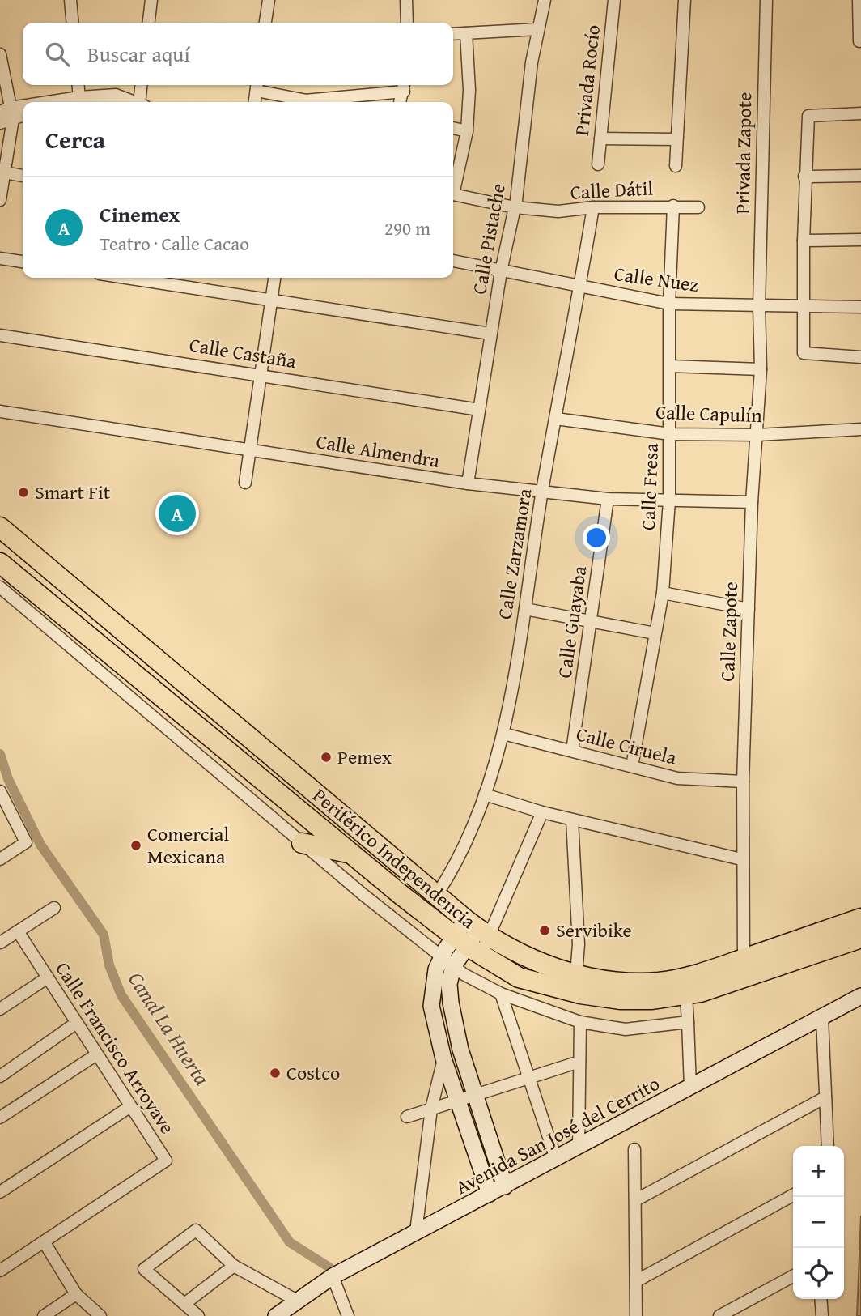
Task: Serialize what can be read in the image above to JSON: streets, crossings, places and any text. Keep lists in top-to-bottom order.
{
  "streets": {
    "highway": ["Periférico Independencia"],
    "street": [
      "Privada Rocío",
      "Privada Zapote",
      "Calle Dátil",
      "Calle Pistache",
      "Calle Nuez",
      "Calle Castaña",
      "Calle Capulín",
      "Calle Almendra",
      "Calle Fresa",
      "Calle Zarzamora",
      "Calle Guayaba",
      "Calle Zapote",
      "Calle Ciruela",
      "Calle Francisco Arroyave",
      "Avenida San José del Cerrito"
    ]
  },
  "crossings": [
    ["Privada Zapote", "Calle Nuez"],
    ["Privada Zapote", "Calle Zapote"],
    ["Calle Dátil", "Calle Pistache"],
    ["Calle Dátil", "Calle Fresa"],
    ["Calle Dátil", "Calle Zarzamora"],
    ["Calle Pistache", "Calle Nuez"],
    ["Calle Pistache", "Calle Castaña"],
    ["Calle Pistache", "Calle Almendra"],
    ["Calle Nuez", "Calle Fresa"],
    ["Calle Nuez", "Calle Zarzamora"],
    ["Calle Nuez", "Calle Zapote"],
    ["Calle Capulín", "Calle Fresa"],
    ["Calle Capulín", "Calle Zarzamora"],
    ["Calle Capulín", "Calle Zapote"],
    ["Calle Almendra", "Calle Fresa"],
    ["Calle Almendra", "Calle Zarzamora"],
    ["Calle Almendra", "Calle Guayaba"],
    ["Calle Almendra", "Calle Zapote"],
    ["Calle Fresa", "Calle Ciruela"],
    ["Calle Zarzamora", "Calle Ciruela"],
    ["Calle Zarzamora", "Periférico Independencia"],
    ["Calle Guayaba", "Calle Ciruela"],
    ["Calle Zapote", "Calle Ciruela"],
    ["Calle Zapote", "Periférico Independencia"]
  ],
  "water": ["Canal La Huerta"],
  "places": [
    "Smart Fit",
    "Pemex",
    "Comercial Mexicana",
    "Servibike",
    "Costco"
  ],
  "page": {
    "search": "Buscar aquí",
    "heading": "Cerca",
    "list": [
      {
        "mark": "A",
        "name": "Cinemex",
        "note": "Teatro · Calle Cacao",
        "value": "290 m"
      }
    ],
    "pins": "A",
    "map_buttons": ["+", "−"]
  }
}
